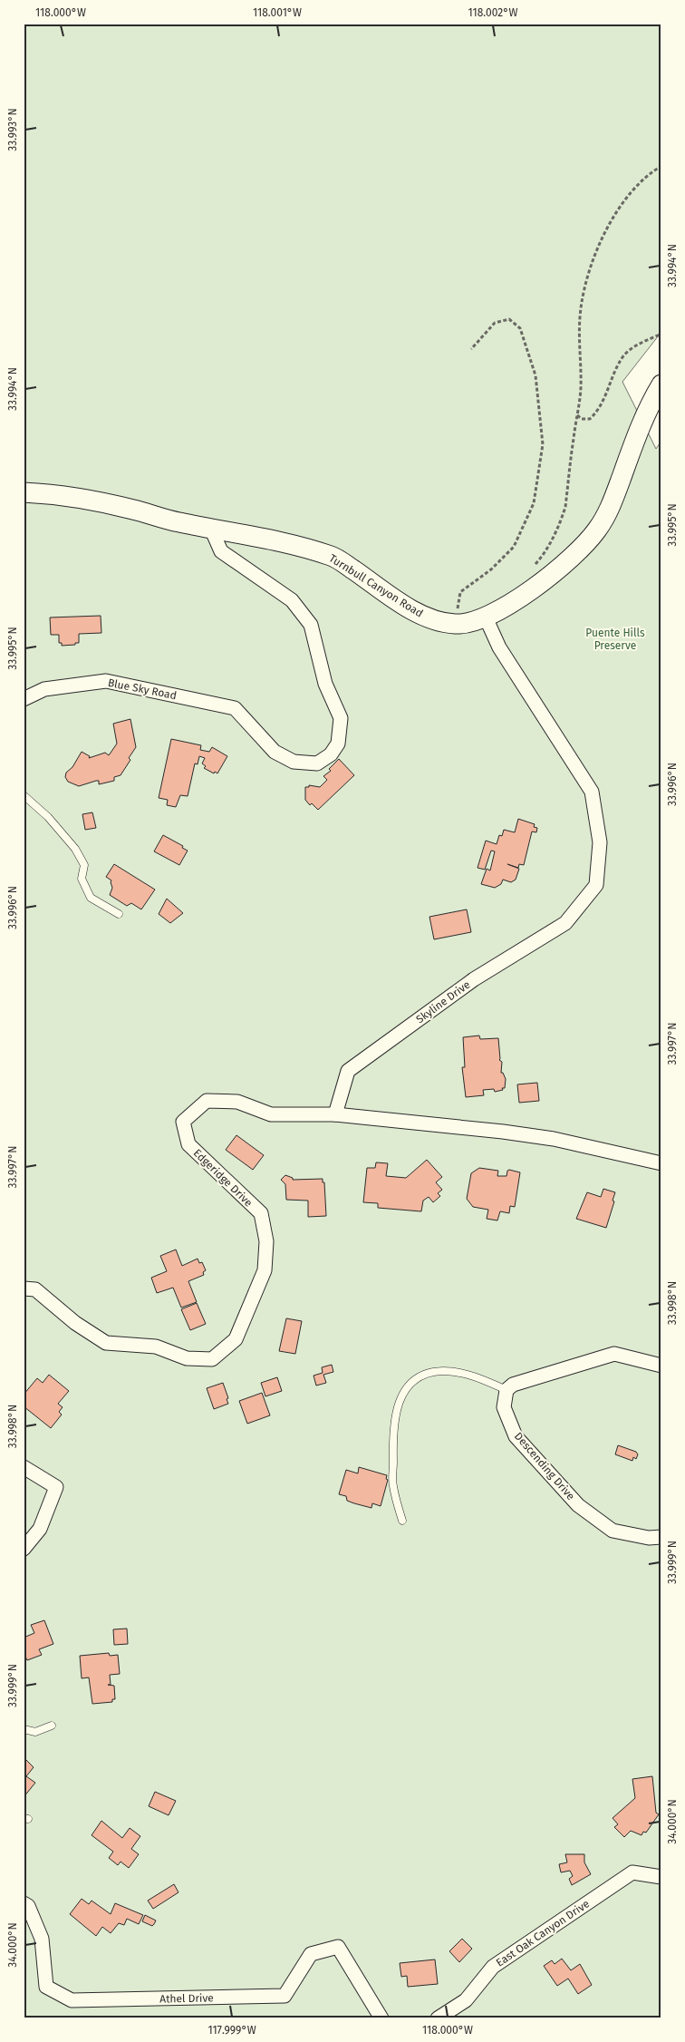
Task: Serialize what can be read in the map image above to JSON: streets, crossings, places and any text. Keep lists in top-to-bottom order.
{
  "streets": {
    "street": [
      "Turnbull Canyon Road",
      "Blue Sky Road",
      "Skyline Drive",
      "Edgeridge Drive",
      "Descending Drive",
      "East Oak Canyon Drive",
      "Athel Drive"
    ]
  },
  "crossings": [
    ["Turnbull Canyon Road", "Blue Sky Road"],
    ["Turnbull Canyon Road", "Skyline Drive"],
    ["Skyline Drive", "Edgeridge Drive"]
  ],
  "parks": ["Puente Hills Preserve"],
  "coordinates": [
    "118.000°W",
    "118.001°W",
    "118.002°W",
    "33.993°N",
    "33.994°N",
    "33.995°N",
    "33.996°N",
    "33.997°N",
    "33.998°N",
    "33.999°N",
    "34.000°N",
    "117.999°W"
  ]
}
